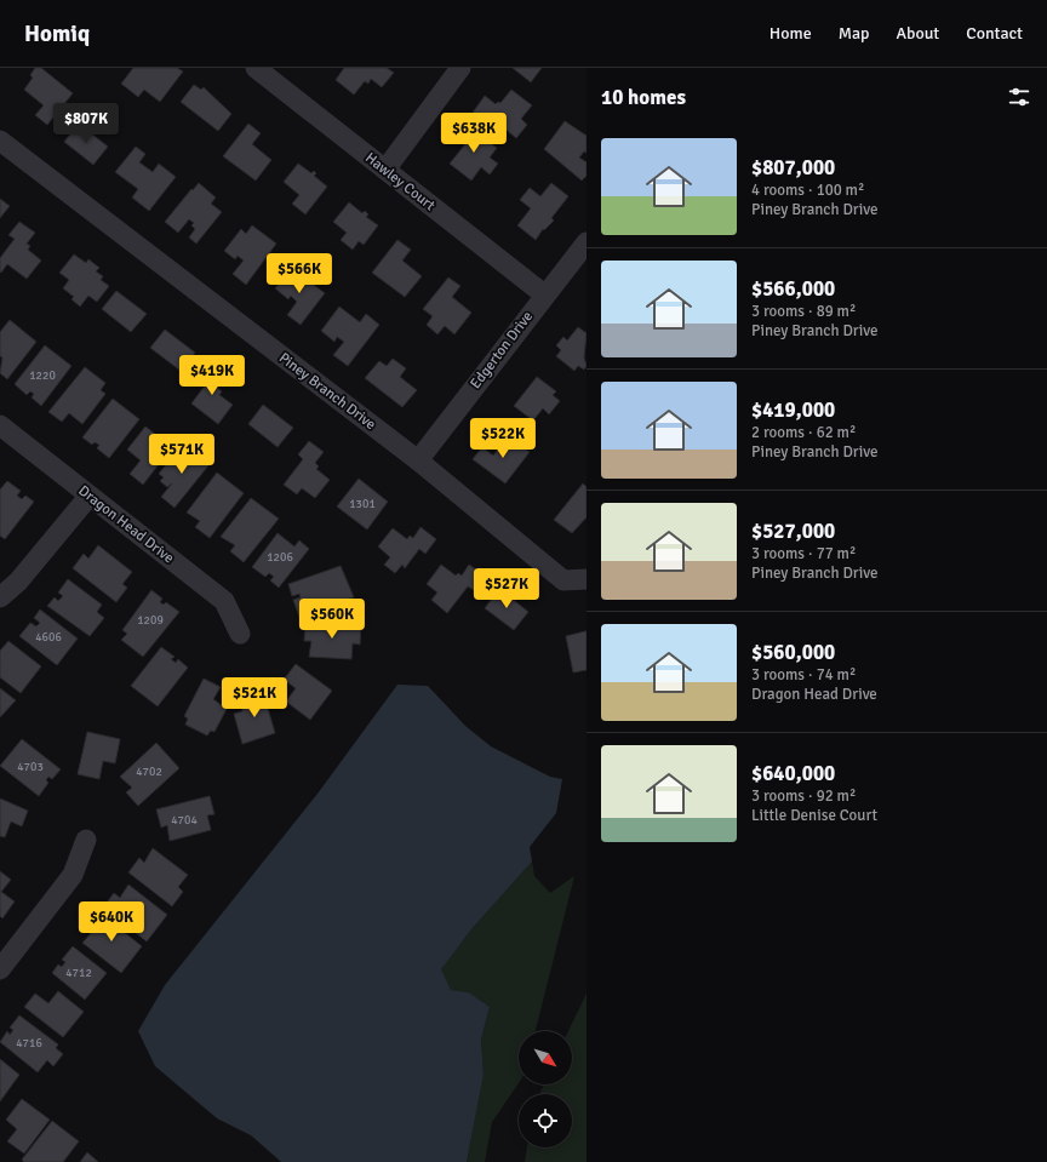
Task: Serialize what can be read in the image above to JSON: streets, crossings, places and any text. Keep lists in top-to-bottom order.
{
  "streets": {
    "street": [
      "Hawley Court",
      "Edgerton Drive",
      "Piney Branch Drive",
      "Dragon Head Drive"
    ]
  },
  "crossings": [
    ["Hawley Court", "Edgerton Drive"],
    ["Edgerton Drive", "Piney Branch Drive"]
  ],
  "house_numbers": [
    "1220",
    "1301",
    "1206",
    "1209",
    "4606",
    "4703",
    "4702",
    "4704",
    "4712",
    "4716"
  ],
  "north": "bottom right",
  "page": {
    "header": "Homiq",
    "nav": [
      "Home",
      "Map",
      "About",
      "Contact"
    ],
    "heading": "10 homes",
    "price": [
      "$807K",
      "$638K",
      "$566K",
      "$419K",
      "$522K",
      "$571K",
      "$527K",
      "$560K",
      "$521K",
      "$640K"
    ],
    "list": [
      {
        "name": "$807,000",
        "note": "4 rooms · 100 m² · Piney Branch Drive"
      },
      {
        "name": "$566,000",
        "note": "3 rooms · 89 m² · Piney Branch Drive"
      },
      {
        "name": "$419,000",
        "note": "2 rooms · 62 m² · Piney Branch Drive"
      },
      {
        "name": "$527,000",
        "note": "3 rooms · 77 m² · Piney Branch Drive"
      },
      {
        "name": "$560,000",
        "note": "3 rooms · 74 m² · Dragon Head Drive"
      },
      {
        "name": "$640,000",
        "note": "3 rooms · 92 m² · Little Denise Court"
      }
    ]
  }
}
